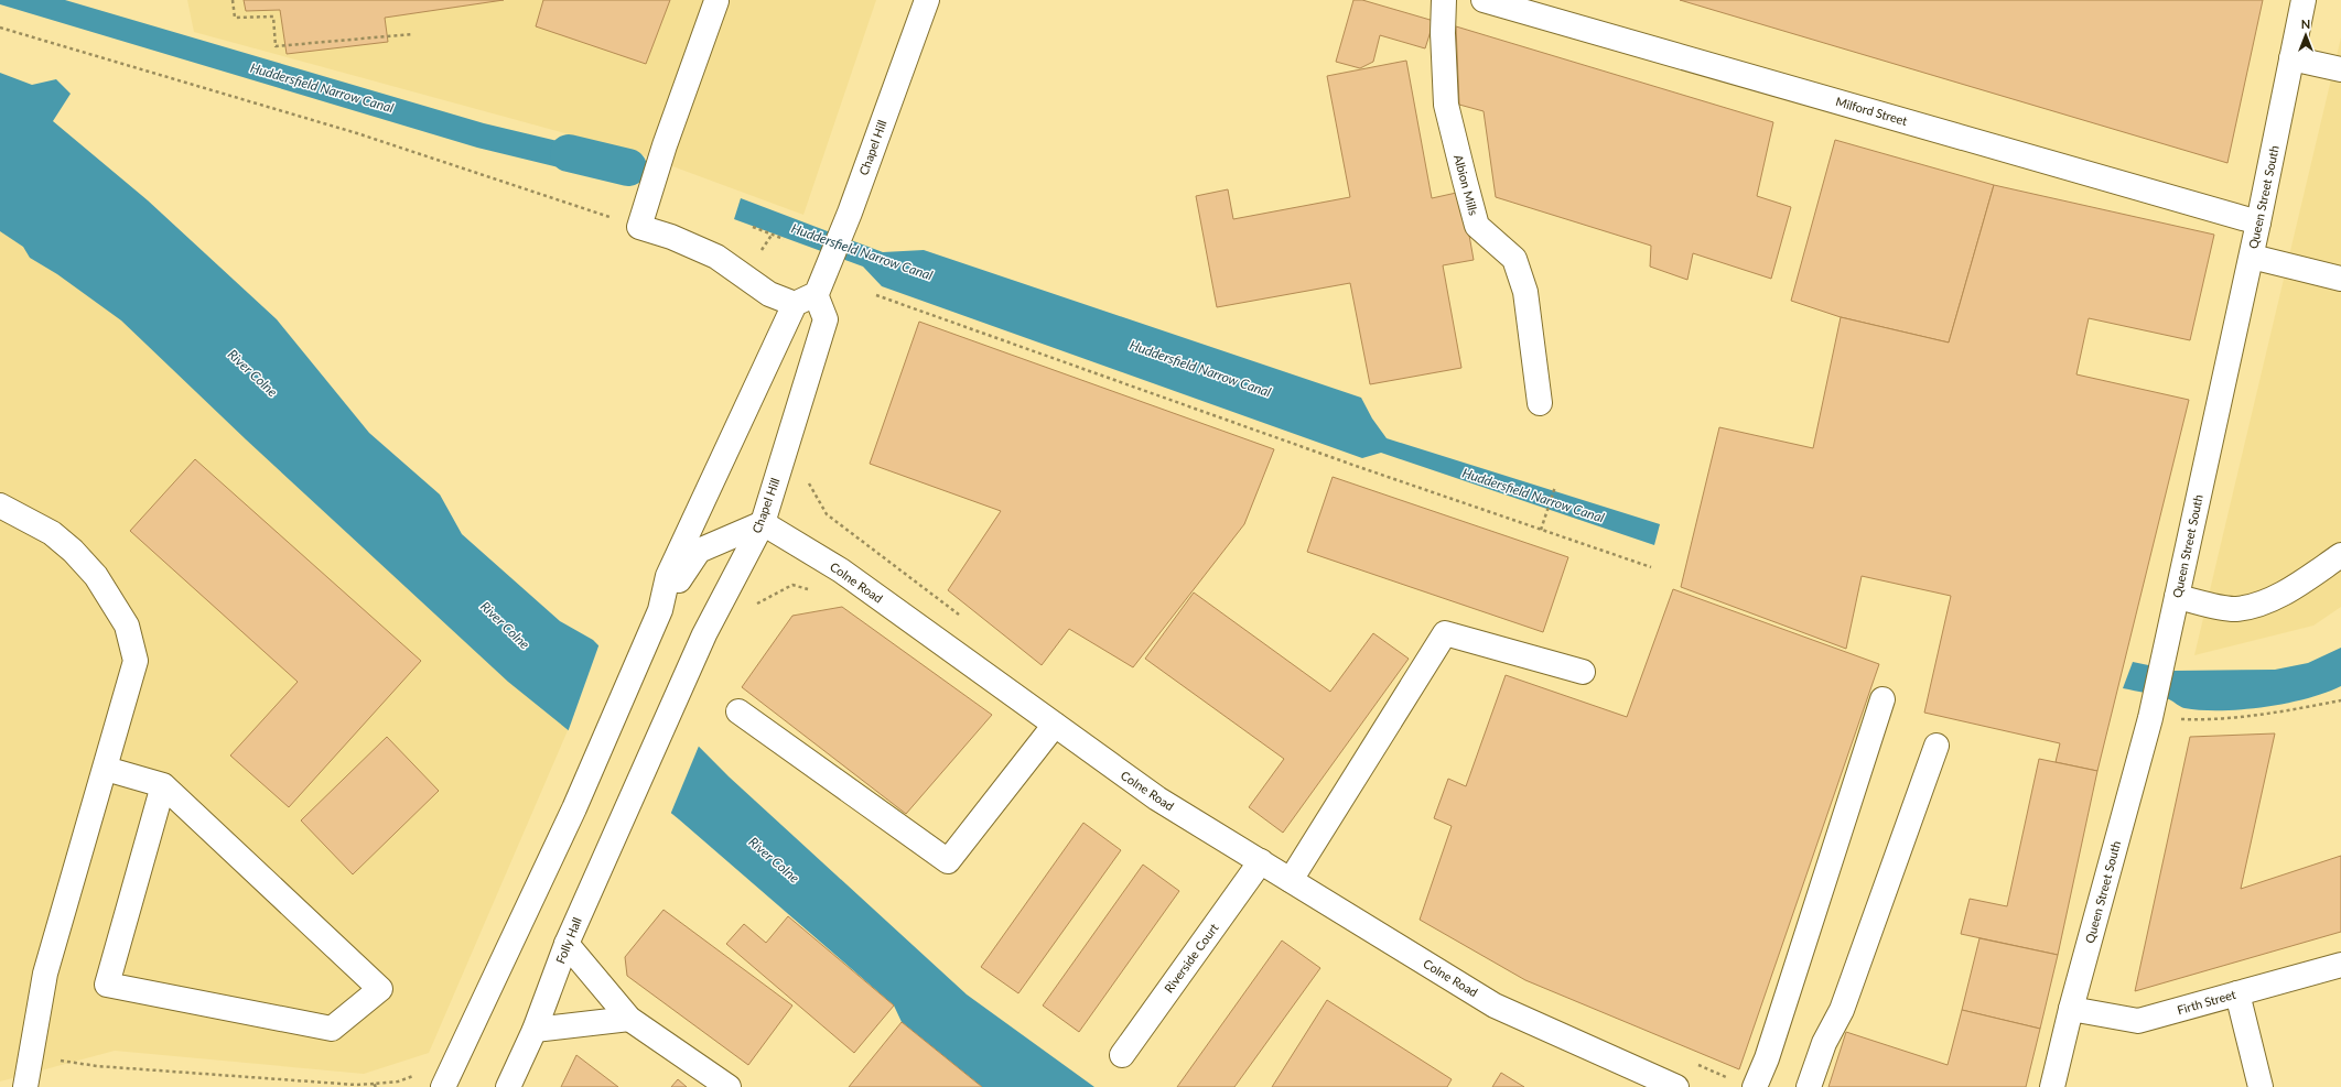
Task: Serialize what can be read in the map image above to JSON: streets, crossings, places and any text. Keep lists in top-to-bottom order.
{
  "streets": {
    "main road": [
      "Milford Street",
      "Chapel Hill",
      "Albion Mills",
      "Queen Street South",
      "Colne Road",
      "Folly Hall",
      "Riverside Court",
      "Firth Street"
    ]
  },
  "crossings": [
    ["Milford Street", "Queen Street South"],
    ["Chapel Hill", "Colne Road"],
    ["Chapel Hill", "Folly Hall"],
    ["Queen Street South", "Firth Street"],
    ["Colne Road", "Riverside Court"]
  ],
  "water": ["Huddersfield Narrow Canal", "River Colne"],
  "north": "top"
}
